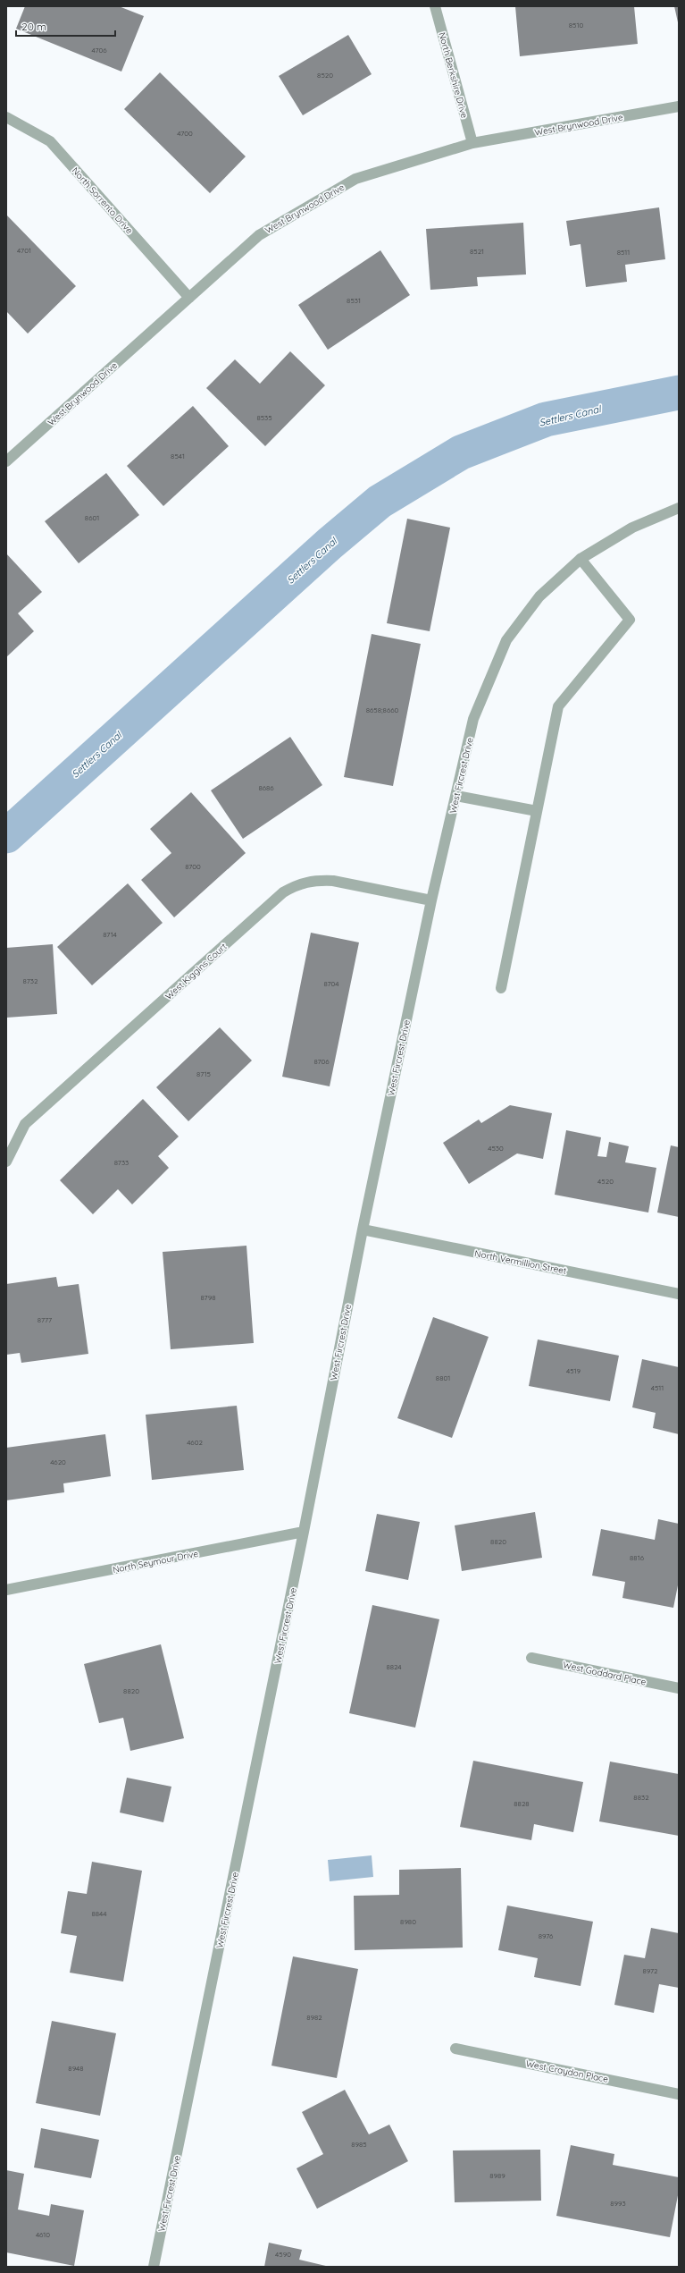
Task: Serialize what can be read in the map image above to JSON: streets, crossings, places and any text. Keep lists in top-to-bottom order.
{
  "streets": {
    "street": [
      "North Berkshire Drive",
      "West Brynwood Drive",
      "North Sorrento Drive",
      "West Fircrest Drive",
      "West Kiggins Court",
      "North Vermillion Street",
      "North Seymour Drive",
      "West Goddard Place",
      "West Craydon Place"
    ]
  },
  "crossings": [
    ["North Berkshire Drive", "West Brynwood Drive"],
    ["West Brynwood Drive", "North Sorrento Drive"],
    ["West Fircrest Drive", "West Kiggins Court"],
    ["West Fircrest Drive", "North Vermillion Street"],
    ["West Fircrest Drive", "North Seymour Drive"]
  ],
  "water": ["Settlers Canal"],
  "house_numbers": [
    "8510",
    "4706",
    "8520",
    "4700",
    "4701",
    "8521",
    "8511",
    "8531",
    "8535",
    "8541",
    "8601",
    "8658;8660",
    "8686",
    "8700",
    "8714",
    "8732",
    "8704",
    "8706",
    "8715",
    "4530",
    "8733",
    "4520",
    "8798",
    "8777",
    "4519",
    "8801",
    "4511",
    "4602",
    "4620",
    "8820",
    "8816",
    "8824",
    "8820",
    "8832",
    "8828",
    "8844",
    "8980",
    "8976",
    "8972",
    "8982",
    "8948",
    "8985",
    "8989",
    "8993",
    "4610",
    "4590"
  ],
  "scale_bar": "20 m"
}
